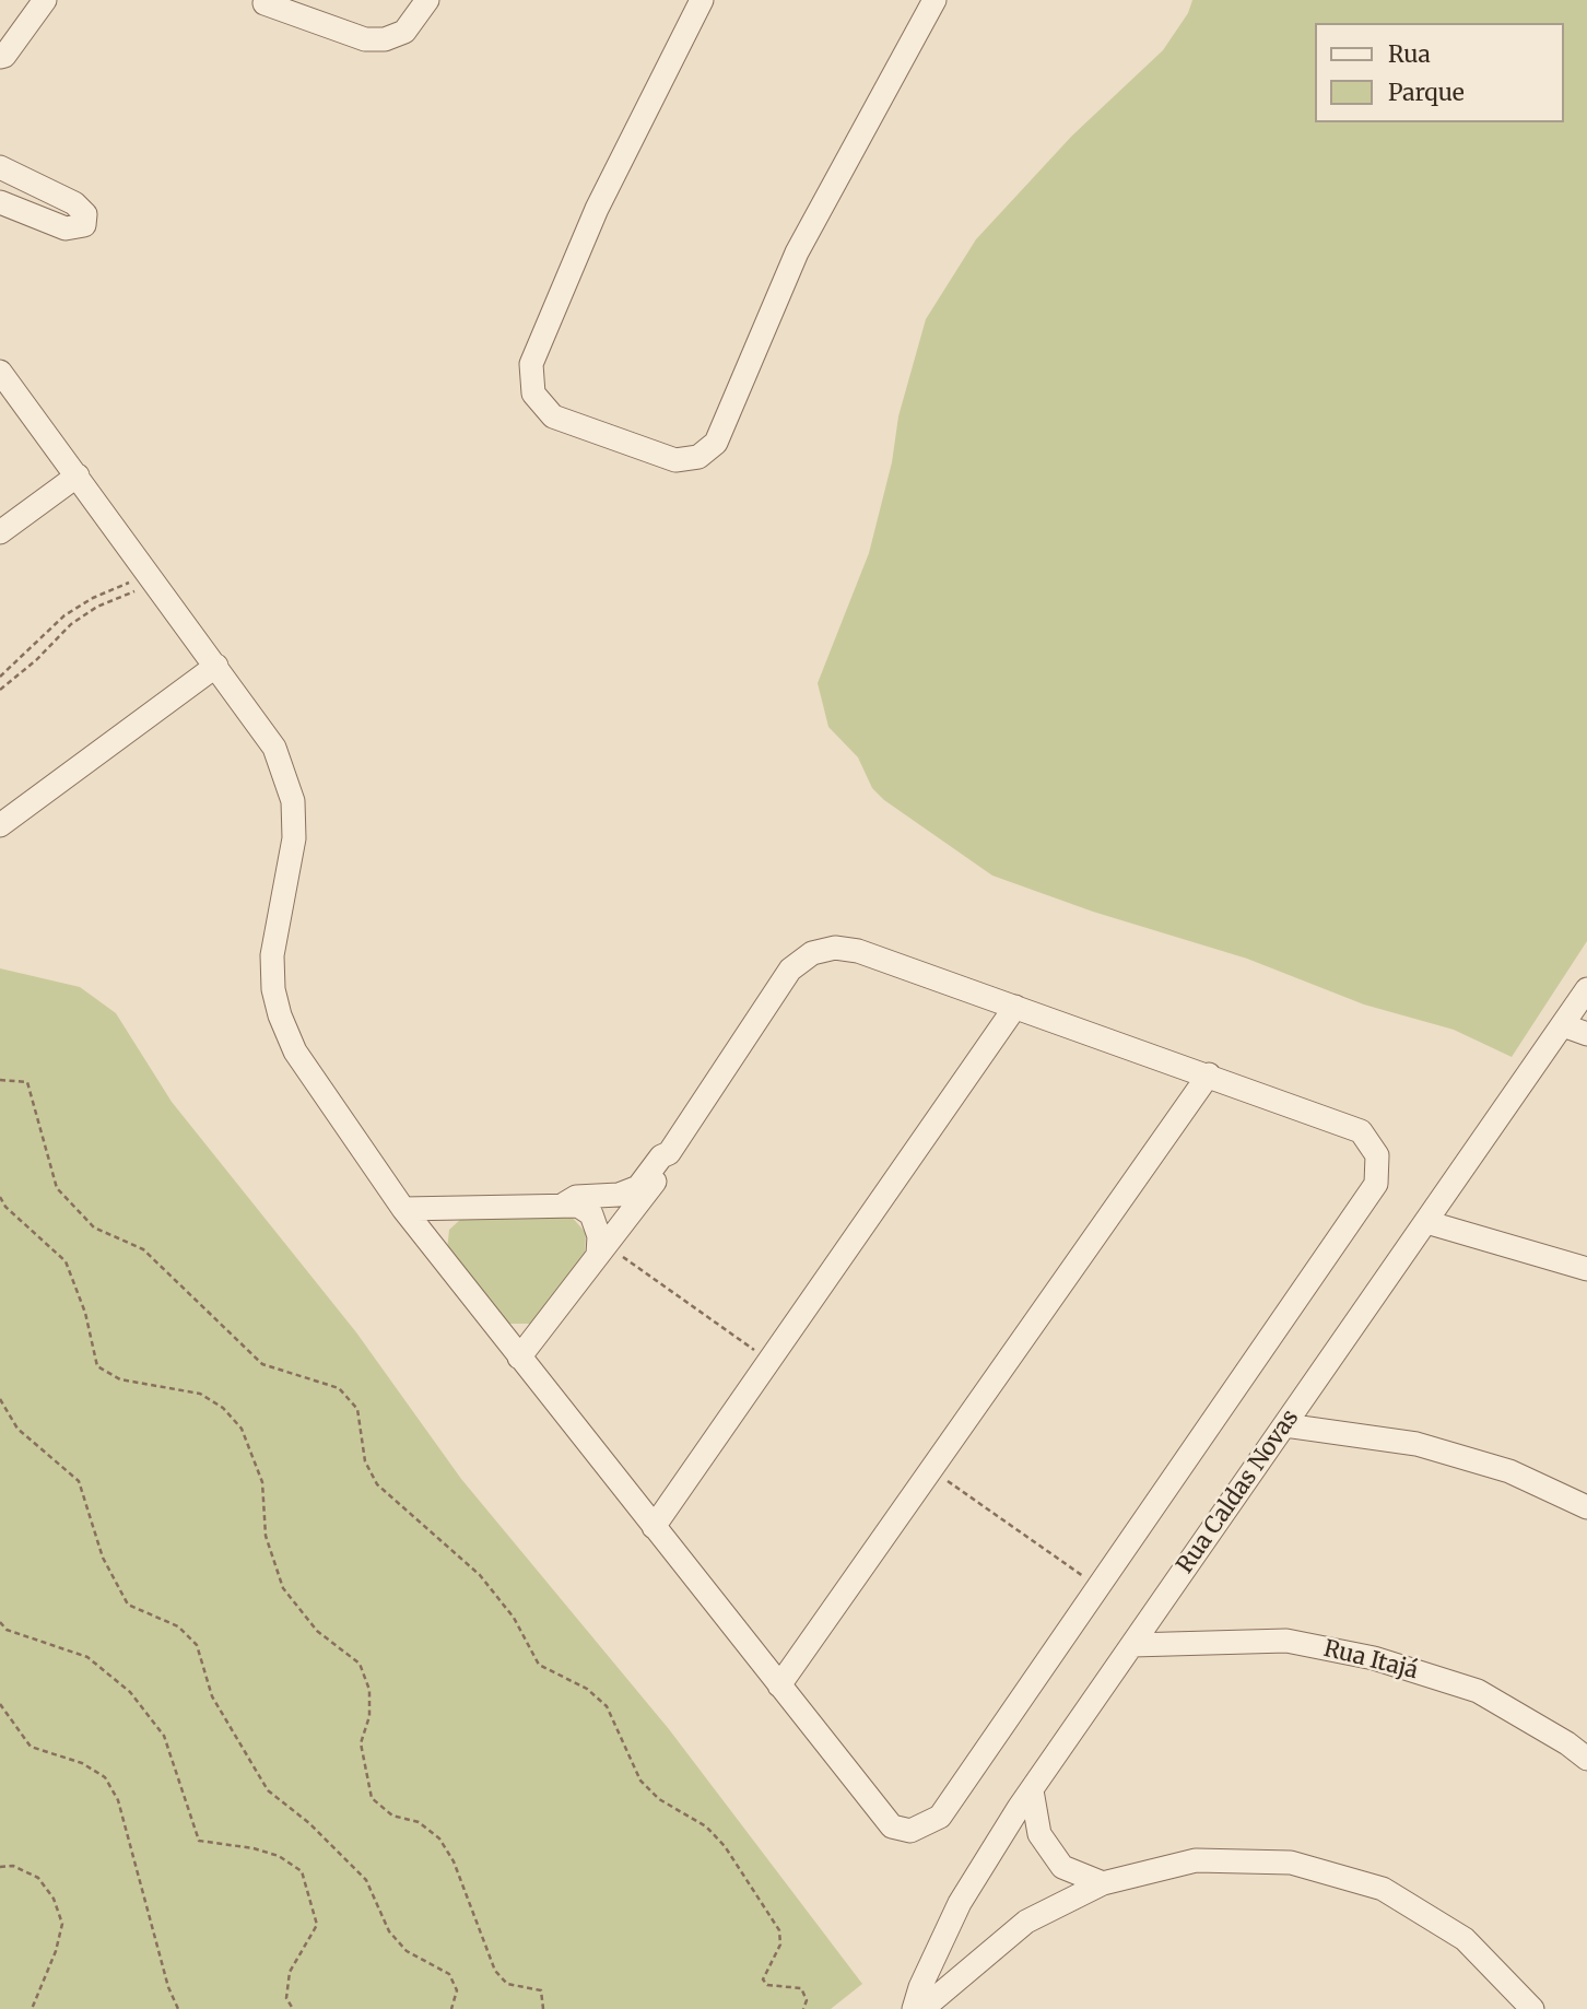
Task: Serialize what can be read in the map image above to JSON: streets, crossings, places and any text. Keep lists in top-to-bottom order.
{
  "streets": {
    "street": ["Rua Caldas Novas", "Rua Itajá"]
  },
  "crossings": [
    ["Rua Caldas Novas", "Rua Itajá"]
  ],
  "legend": ["Rua", "Parque"]
}
